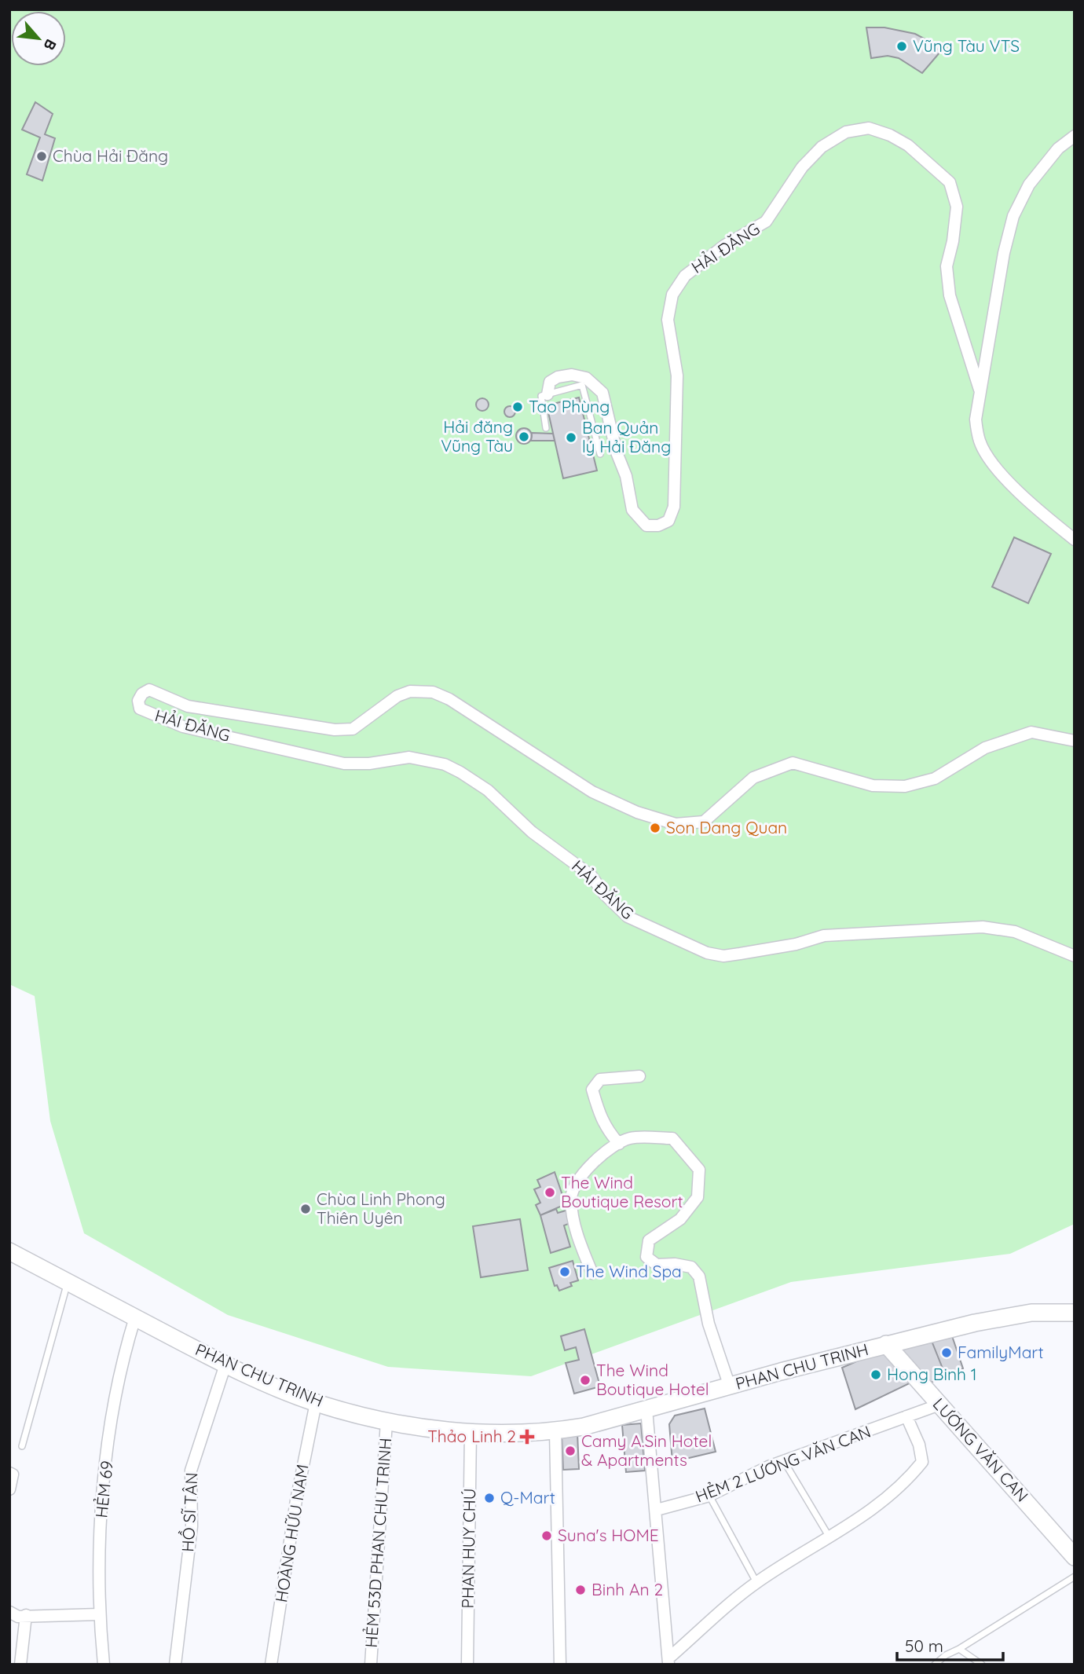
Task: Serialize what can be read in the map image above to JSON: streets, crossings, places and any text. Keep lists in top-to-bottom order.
{
  "streets": {
    "main road": ["PHAN CHU TRINH", "LƯƠNG VĂN CAN"],
    "street": [
      "HẢI ĐĂNG",
      "HẺM 2 LƯƠNG VĂN CAN",
      "HẺM 69",
      "HỒ SĨ TÂN",
      "HOÀNG HỮU NAM",
      "HẺM 53D PHAN CHU TRINH",
      "PHAN HUY CHÚ"
    ]
  },
  "crossings": [
    ["PHAN CHU TRINH", "LƯƠNG VĂN CAN"],
    ["PHAN CHU TRINH", "HẺM 69"],
    ["PHAN CHU TRINH", "HỒ SĨ TÂN"],
    ["PHAN CHU TRINH", "HOÀNG HỮU NAM"],
    ["PHAN CHU TRINH", "HẺM 53D PHAN CHU TRINH"],
    ["PHAN CHU TRINH", "PHAN HUY CHÚ"],
    ["LƯƠNG VĂN CAN", "HẺM 2 LƯƠNG VĂN CAN"]
  ],
  "places": {
    "other": [
      "Vũng Tàu VTS",
      "Chùa Hải Đăng",
      "Tao Phùng",
      "Hải đăng Vũng Tàu",
      "Ban Quản lý Hải Đăng",
      "Son Dang Quan",
      "The Wind Boutique Resort",
      "Chùa Linh Phong Thiên Uyên",
      "The Wind Spa",
      "FamilyMart",
      "Hong Binh 1",
      "The Wind Boutique Hotel",
      "Camy A.Sin Hotel & Apartments",
      "Q-Mart",
      "Suna's HOME",
      "Binh An 2"
    ],
    "health": ["Thảo Linh 2"]
  },
  "scale_bar": "50 m",
  "north": "bottom right"
}
